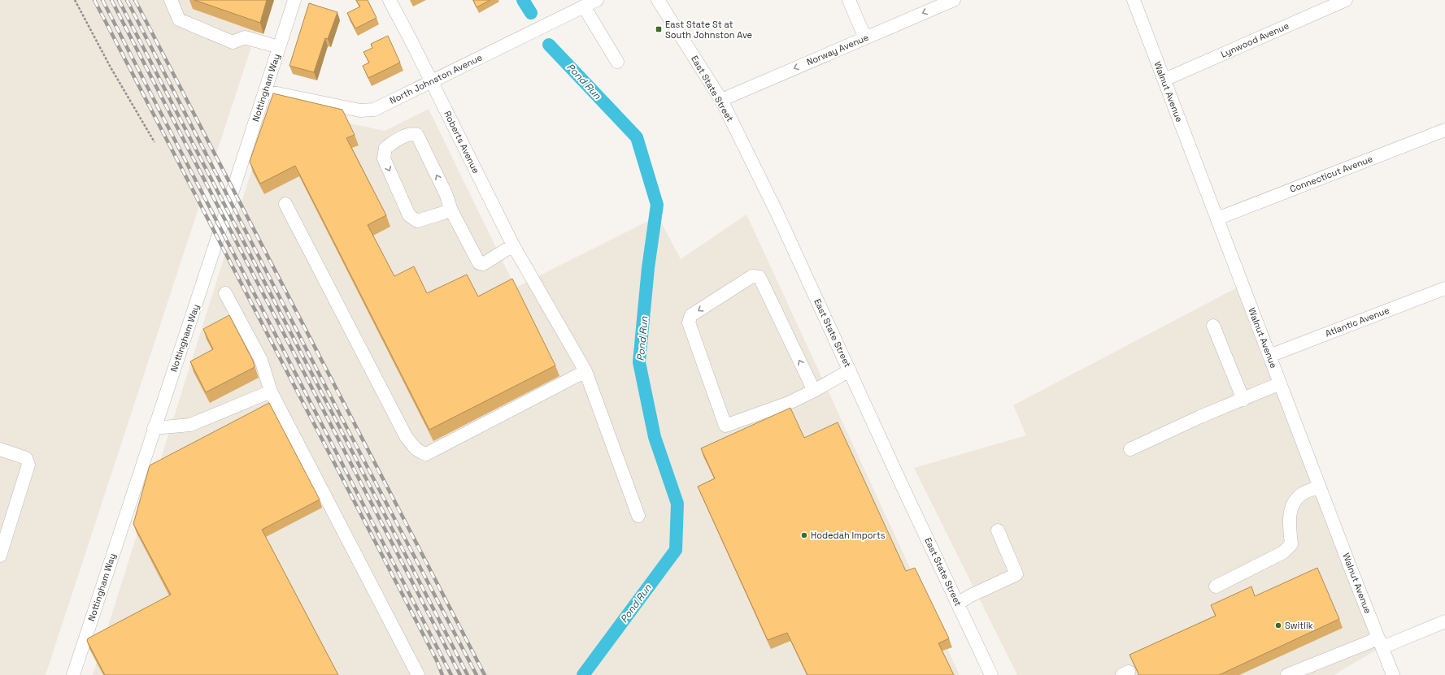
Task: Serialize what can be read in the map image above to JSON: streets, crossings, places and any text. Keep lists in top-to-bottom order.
{
  "streets": {
    "street": [
      "Lynwood Avenue",
      "Norway Avenue",
      "North Johnston Avenue",
      "Nottingham Way",
      "East State Street",
      "Walnut Avenue",
      "Roberts Avenue",
      "Connecticut Avenue",
      "Atlantic Avenue"
    ]
  },
  "crossings": [
    ["Lynwood Avenue", "Walnut Avenue"],
    ["Norway Avenue", "East State Street"],
    ["North Johnston Avenue", "Nottingham Way"],
    ["North Johnston Avenue", "Roberts Avenue"],
    ["Walnut Avenue", "Connecticut Avenue"],
    ["Walnut Avenue", "Atlantic Avenue"]
  ],
  "one_way": ["Norway Avenue"],
  "water": ["Pond Run"],
  "places": {
    "transit": ["East State St at South Johnston Ave"],
    "other": ["Hodedah Imports", "Switlik"]
  }
}
